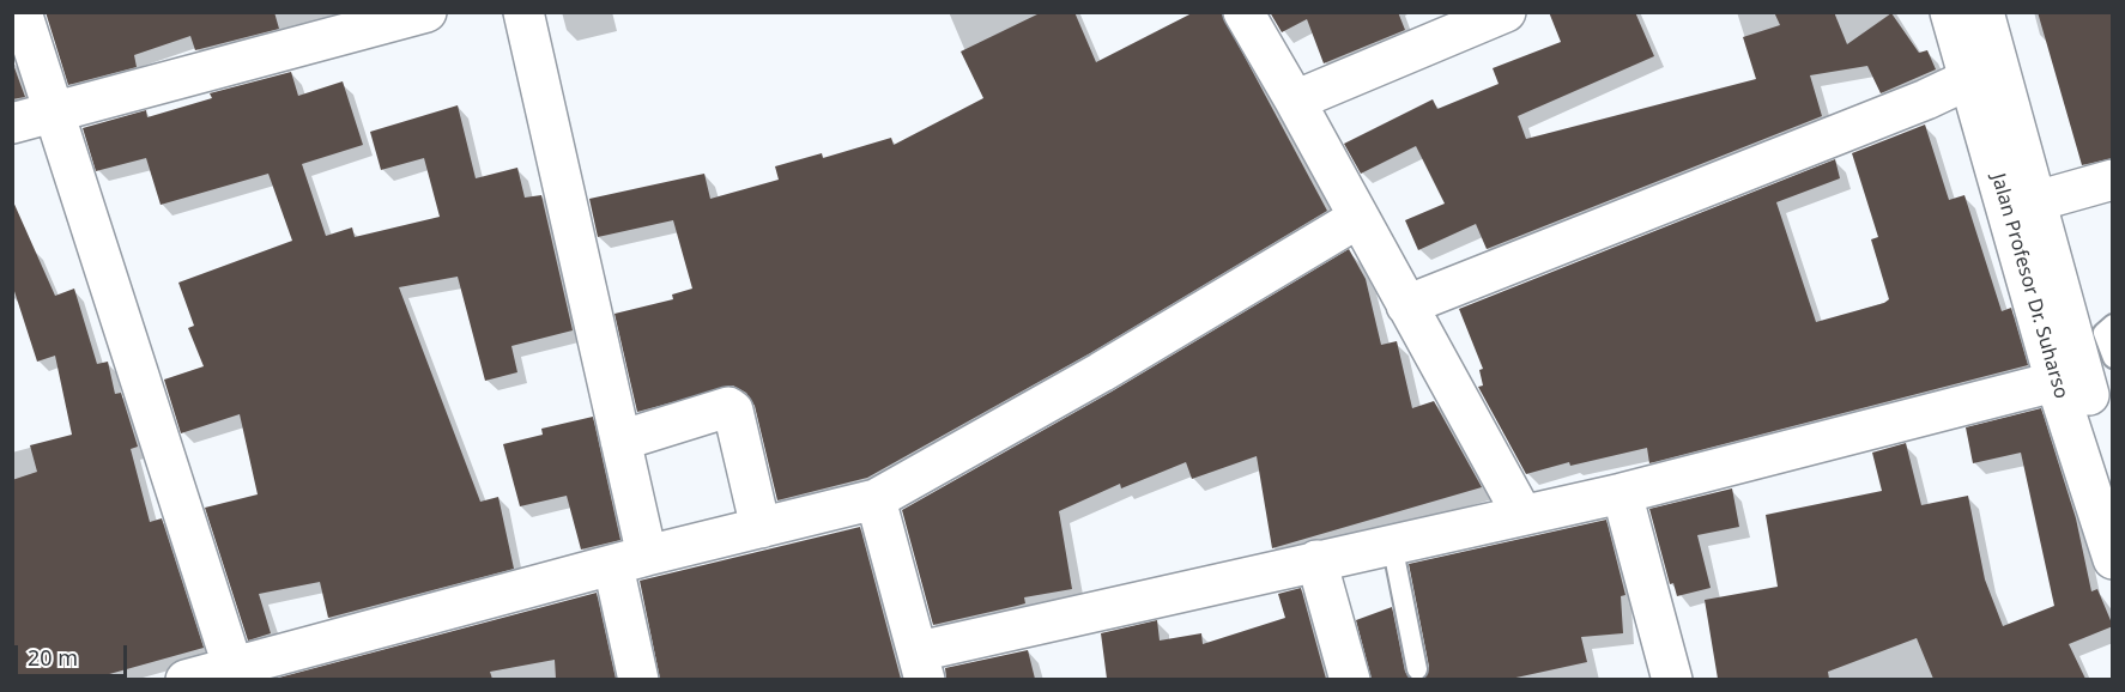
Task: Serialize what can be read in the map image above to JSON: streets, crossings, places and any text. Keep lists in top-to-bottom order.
{
  "streets": {
    "street": ["Jalan Profesor Dr. Suharso"]
  },
  "scale_bar": "20 m"
}
